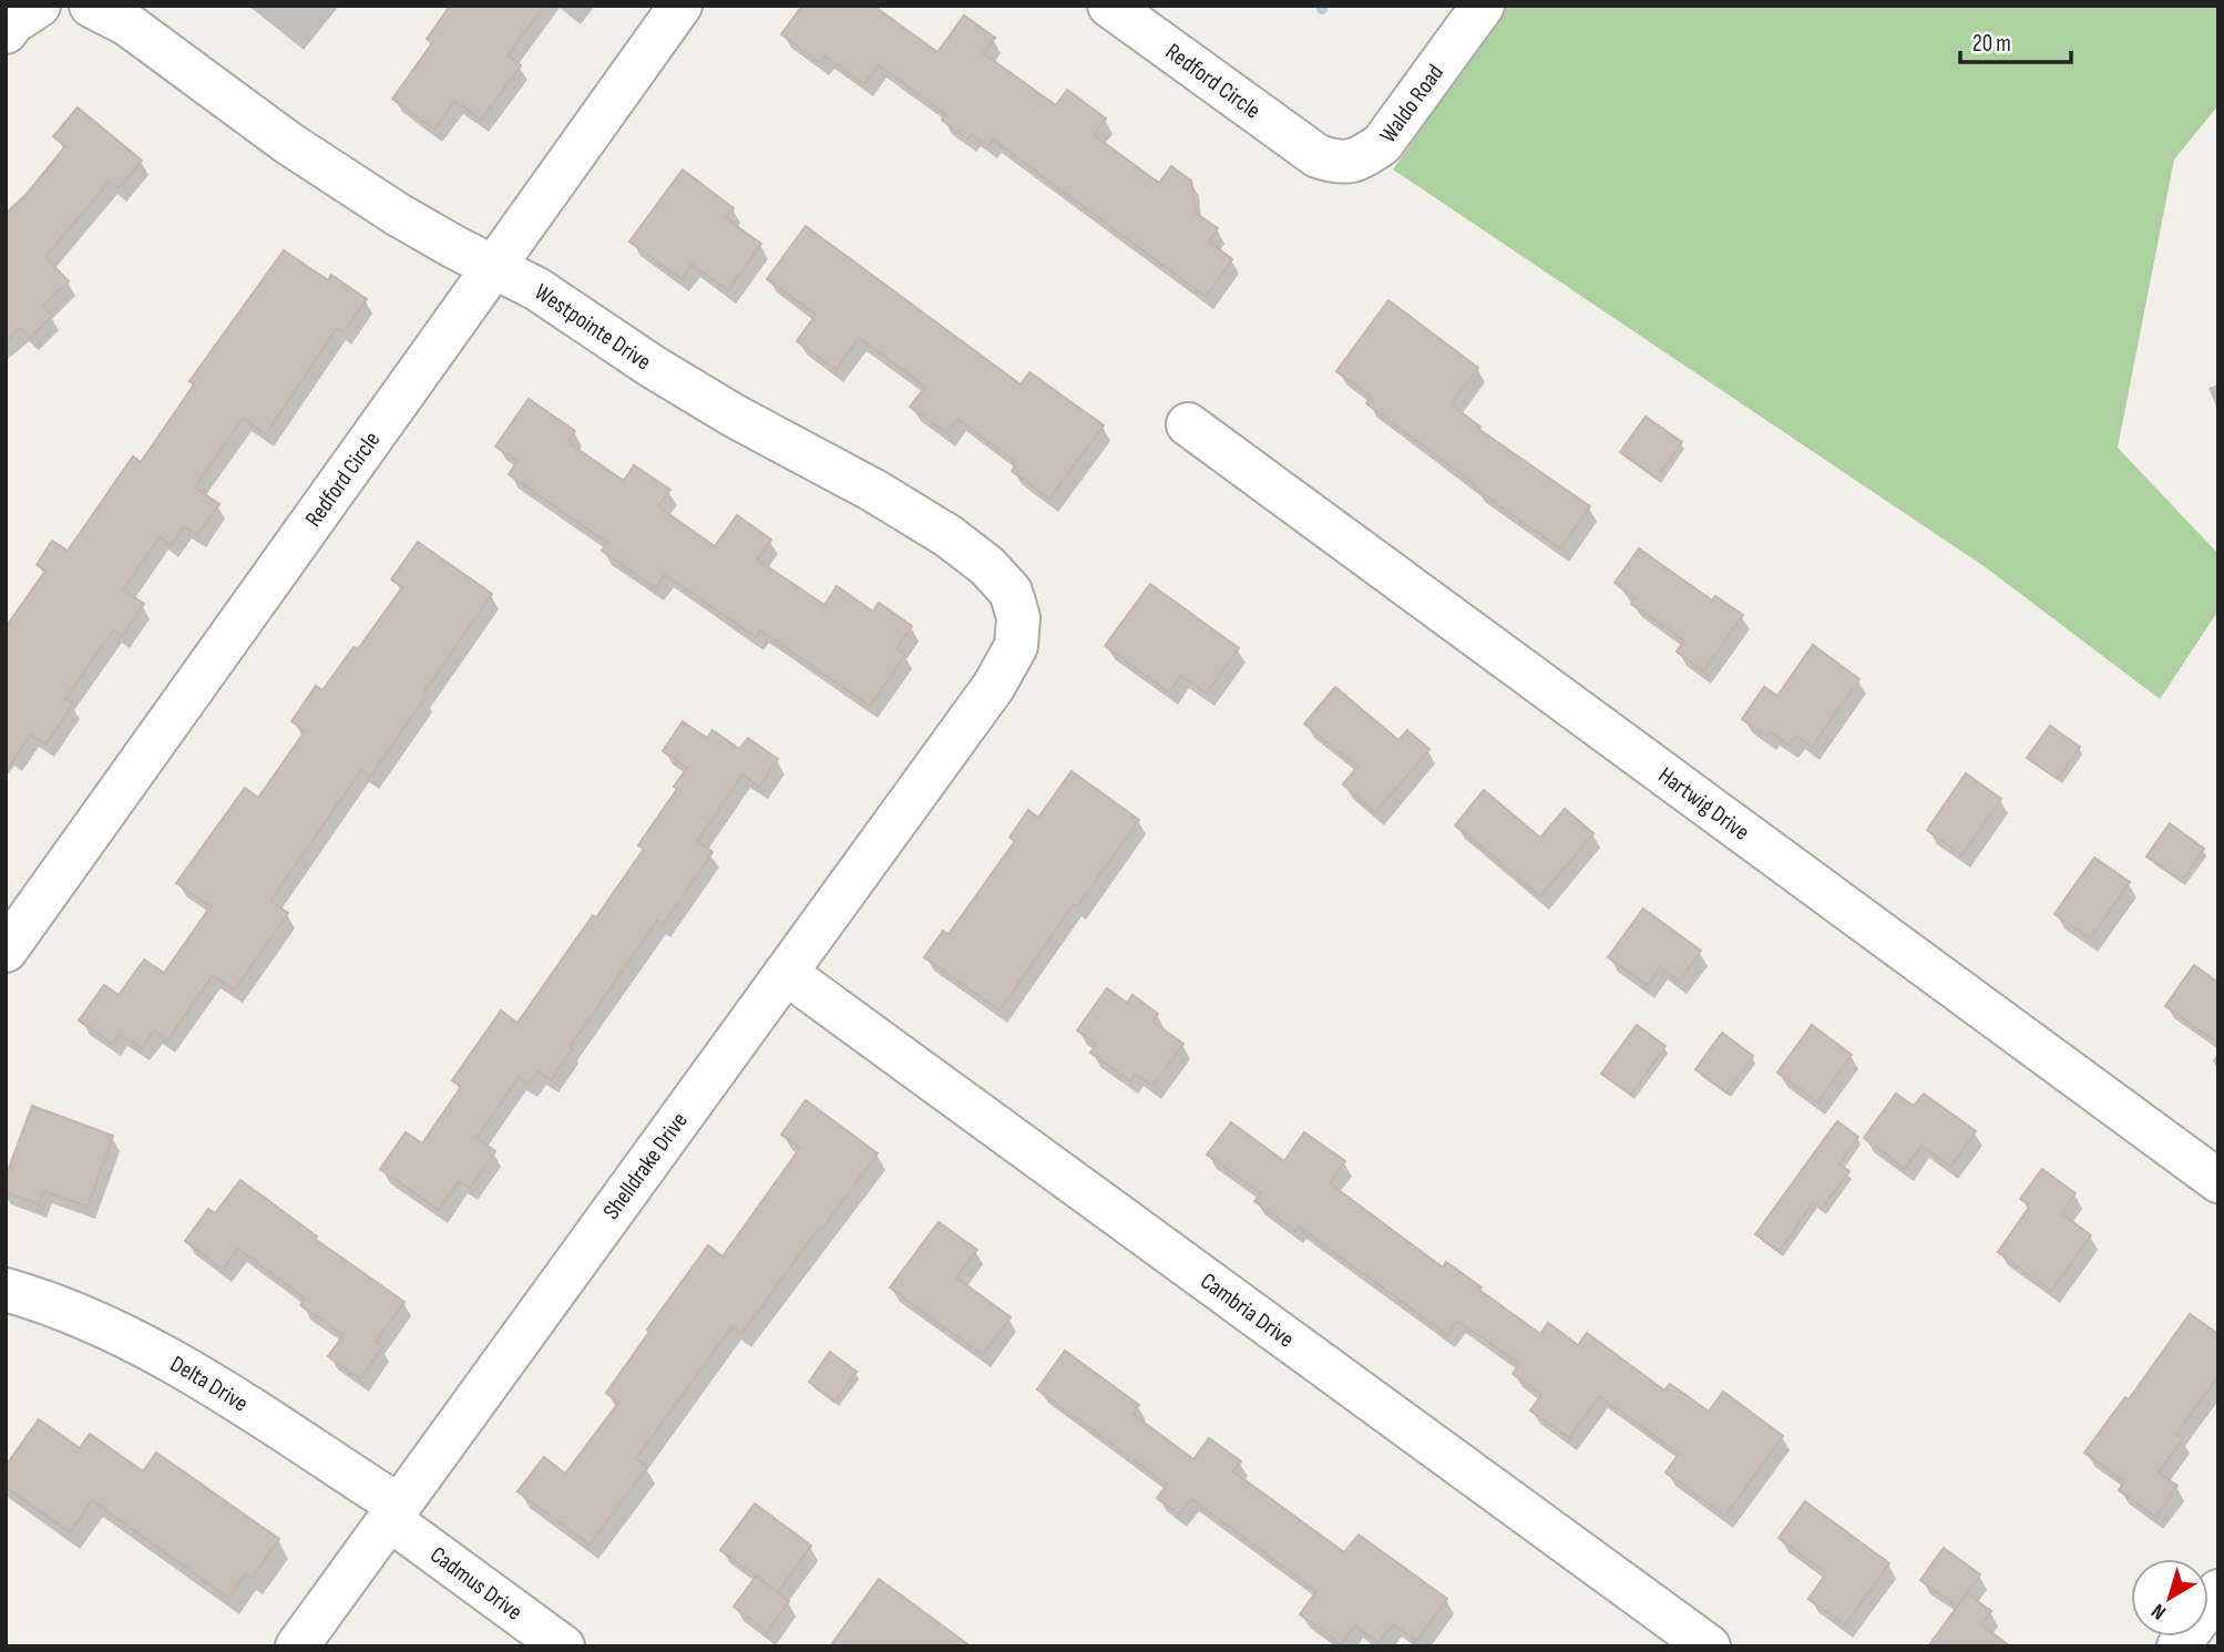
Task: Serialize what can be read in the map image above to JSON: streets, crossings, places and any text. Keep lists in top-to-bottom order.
{
  "streets": {
    "street": [
      "Redford Circle",
      "Waldo Road",
      "Westpointe Drive",
      "Hartwig Drive",
      "Shelldrake Drive",
      "Cambria Drive",
      "Delta Drive",
      "Cadmus Drive"
    ]
  },
  "crossings": [
    ["Redford Circle", "Waldo Road"],
    ["Redford Circle", "Westpointe Drive"],
    ["Westpointe Drive", "Shelldrake Drive"],
    ["Shelldrake Drive", "Cambria Drive"],
    ["Shelldrake Drive", "Delta Drive"],
    ["Shelldrake Drive", "Cadmus Drive"],
    ["Delta Drive", "Cadmus Drive"]
  ],
  "scale_bar": "20 m",
  "north": "bottom left"
}
